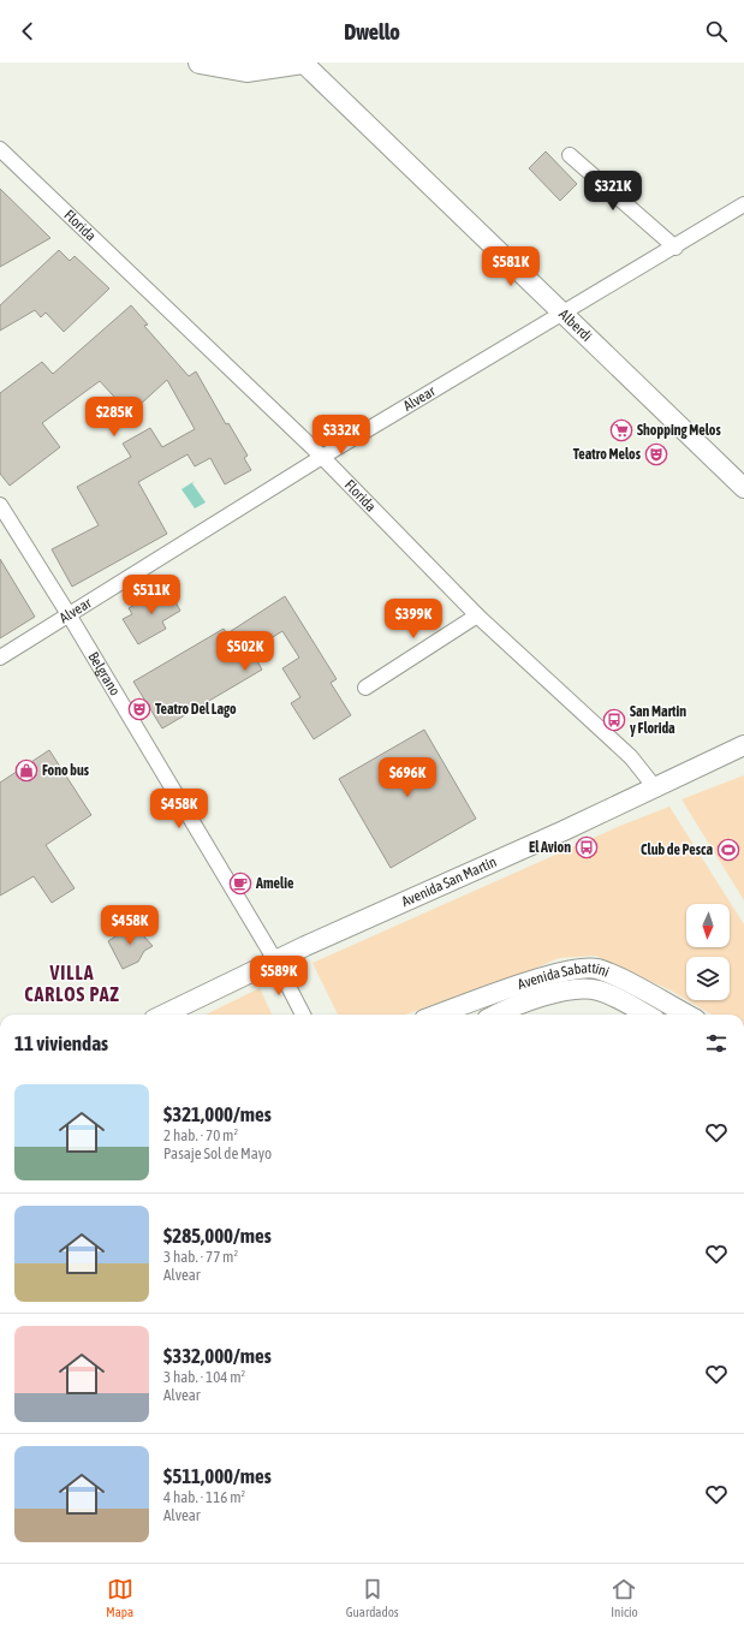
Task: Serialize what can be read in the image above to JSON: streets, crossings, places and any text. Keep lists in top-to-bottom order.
{
  "streets": {
    "main road": ["Alberdi", "Avenida San Martín", "Avenida Sabattini"],
    "street": ["Florida", "Alvear", "Belgrano"]
  },
  "crossings": [
    ["Florida", "Alvear"],
    ["Florida", "Avenida San Martín"],
    ["Alberdi", "Alvear"],
    ["Alvear", "Belgrano"],
    ["Belgrano", "Avenida San Martín"]
  ],
  "districts": ["VILLA CARLOS PAZ"],
  "places": {
    "supermarket": ["Shopping Melos"],
    "theatre": ["Teatro Melos", "Teatro Del Lago"],
    "bus stop": ["San Martin y Florida", "El Avion"],
    "shop": ["Fono bus"],
    "sports": ["Club de Pesca"],
    "cafe": ["Amelie"]
  },
  "north": "bottom",
  "page": {
    "header": "Dwello",
    "price": [
      "$321K",
      "$581K",
      "$285K",
      "$332K",
      "$511K",
      "$399K",
      "$502K",
      "$696K",
      "$458K",
      "$458K",
      "$589K"
    ],
    "heading": "11 viviendas",
    "list": [
      {
        "name": "$321,000/mes",
        "note": "2 hab. · 70 m² · Pasaje Sol de Mayo"
      },
      {
        "name": "$285,000/mes",
        "note": "3 hab. · 77 m² · Alvear"
      },
      {
        "name": "$332,000/mes",
        "note": "3 hab. · 104 m² · Alvear"
      },
      {
        "name": "$511,000/mes",
        "note": "4 hab. · 116 m² · Alvear"
      }
    ],
    "tabs": ["Mapa", "Guardados", "Inicio"]
  }
}
